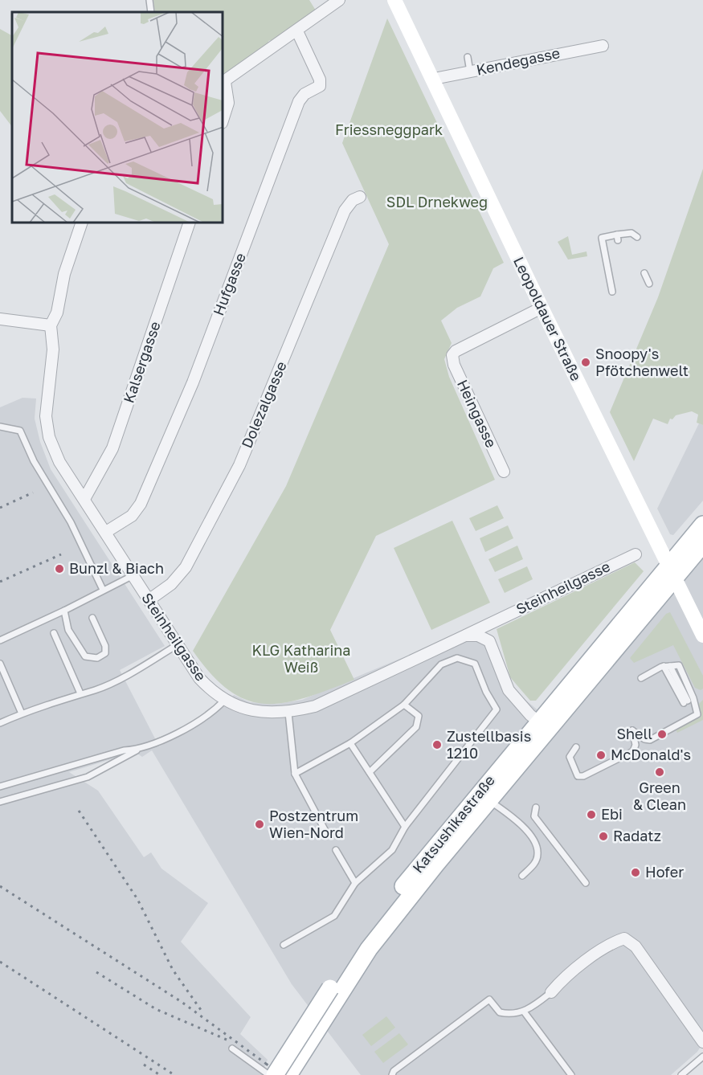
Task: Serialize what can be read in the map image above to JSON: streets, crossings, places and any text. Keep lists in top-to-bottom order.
{
  "streets": {
    "main road": ["Leopoldauer Straße", "Katsushikastraße"],
    "street": [
      "Kendegasse",
      "Hufgasse",
      "Kalsergasse",
      "Dolezalgasse",
      "Heingasse",
      "Steinheilgasse"
    ]
  },
  "crossings": [
    ["Kendegasse", "Leopoldauer Straße"],
    ["Hufgasse", "Steinheilgasse"],
    ["Leopoldauer Straße", "Heingasse"],
    ["Leopoldauer Straße", "Katsushikastraße"],
    ["Kalsergasse", "Steinheilgasse"],
    ["Dolezalgasse", "Steinheilgasse"]
  ],
  "parks": ["Friessneggpark", "SDL Drnekweg", "KLG Katharina Weiß"],
  "places": [
    "Snoopy's Pfötchenwelt",
    "Bunzl & Biach",
    "Shell",
    "Zustellbasis 1210",
    "McDonald's",
    "Green & Clean",
    "Ebi",
    "Postzentrum Wien-Nord",
    "Radatz",
    "Hofer"
  ]
}
